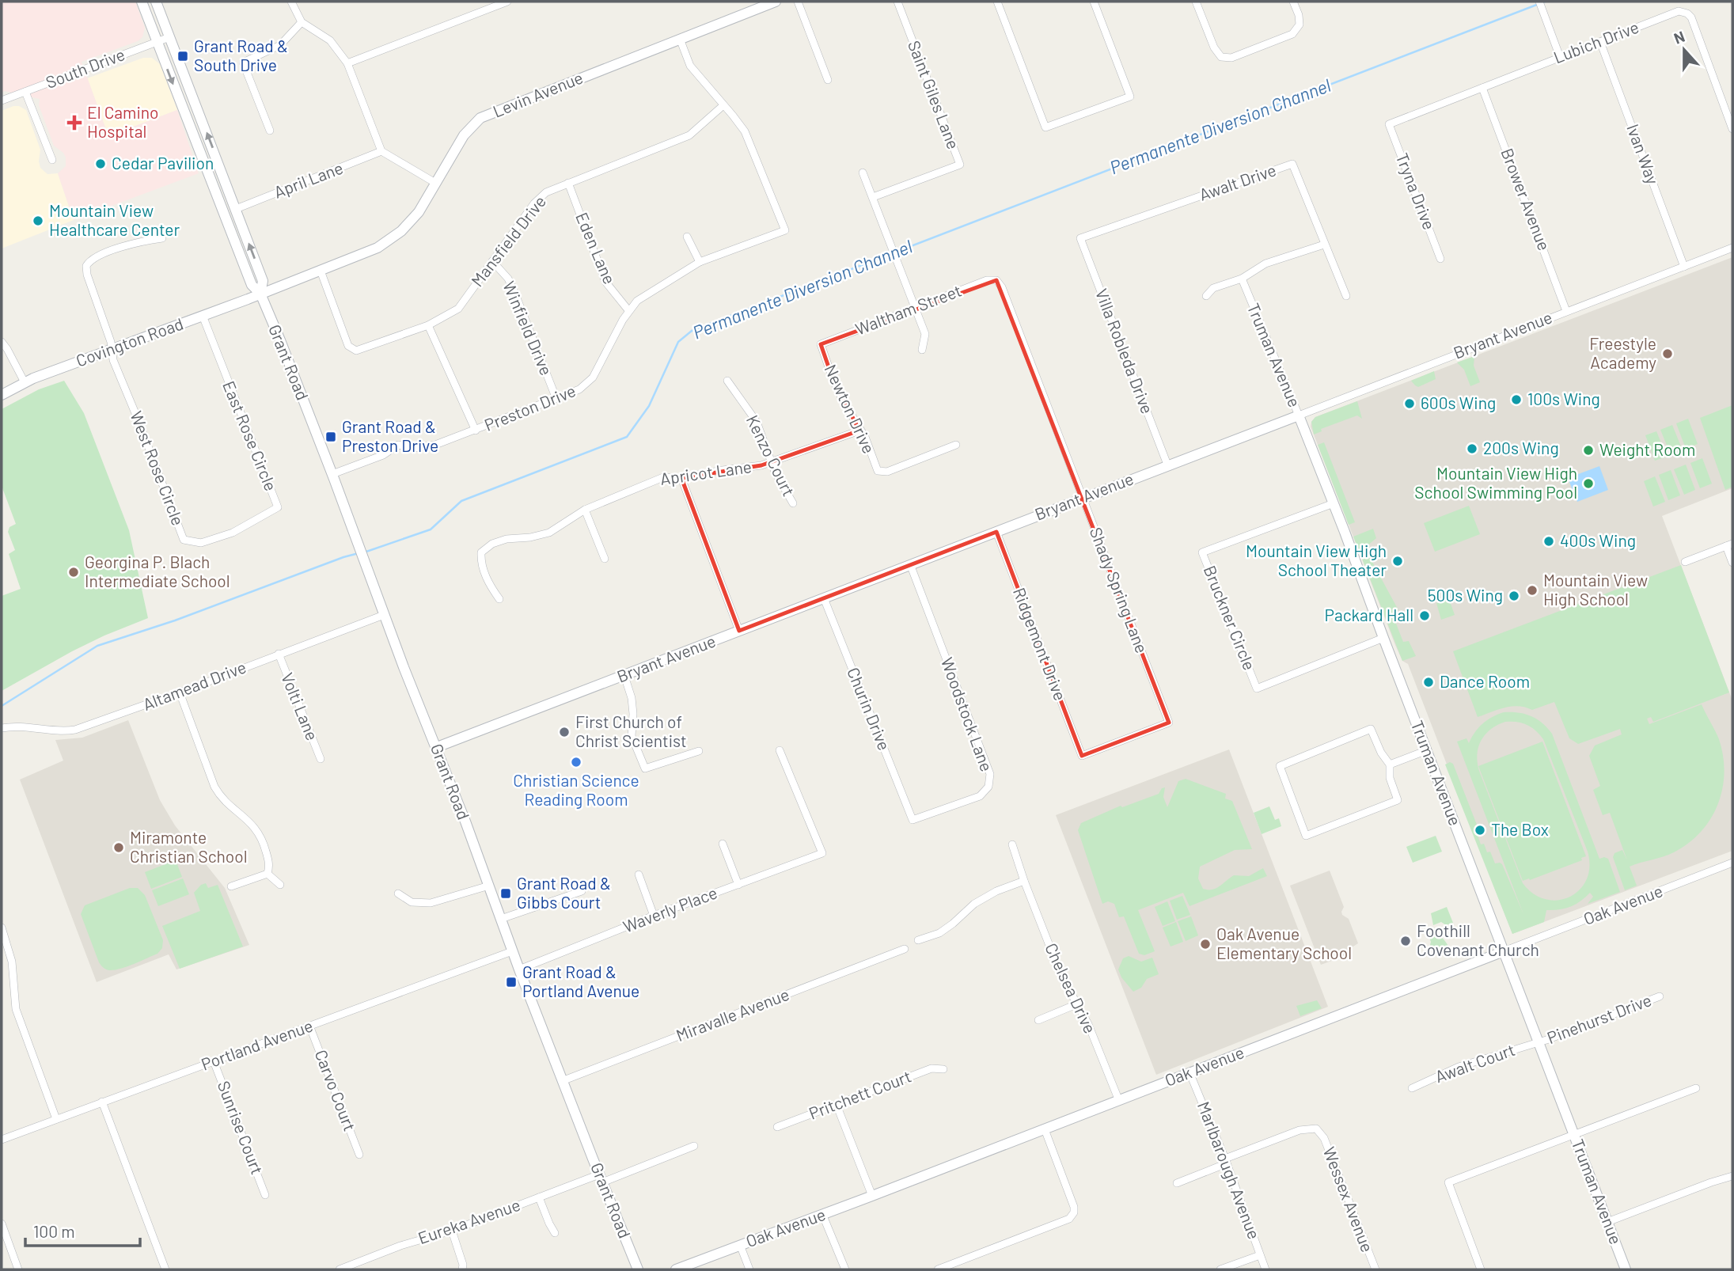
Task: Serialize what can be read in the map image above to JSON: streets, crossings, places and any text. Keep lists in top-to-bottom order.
{
  "streets": {
    "street": [
      "Lubich Drive",
      "South Drive",
      "Levin Avenue",
      "Saint Giles Lane",
      "Ivan Way",
      "April Lane",
      "Awalt Drive",
      "Tryna Drive",
      "Brower Avenue",
      "Mansfield Drive",
      "Eden Lane",
      "Waltham Street",
      "Winfield Drive",
      "Bryant Avenue",
      "Covington Road",
      "Villa Robleda Drive",
      "Truman Avenue",
      "Grant Road",
      "Preston Drive",
      "Newton Drive",
      "East Rose Circle",
      "Kenzo Court",
      "West Rose Circle",
      "Apricot Lane",
      "Shady Spring Lane",
      "Bruckner Circle",
      "Ridgemont Drive",
      "Altamead Drive",
      "Volti Lane",
      "Churin Drive",
      "Woodstock Lane",
      "Oak Avenue",
      "Waverly Place",
      "Chelsea Drive",
      "Miravalle Avenue",
      "Pinehurst Drive",
      "Portland Avenue",
      "Awalt Court",
      "Carvo Court",
      "Pritchett Court",
      "Sunrise Court",
      "Marlbarough Avenue",
      "Wessex Avenue",
      "Eureka Avenue"
    ]
  },
  "crossings": [
    ["Lubich Drive", "Ivan Way"],
    ["Lubich Drive", "Tryna Drive"],
    ["Lubich Drive", "Brower Avenue"],
    ["South Drive", "Grant Road"],
    ["Levin Avenue", "Mansfield Drive"],
    ["Levin Avenue", "Covington Road"],
    ["Levin Avenue", "Grant Road"],
    ["Levin Avenue", "Preston Drive"],
    ["Ivan Way", "Bryant Avenue"],
    ["April Lane", "Grant Road"],
    ["Awalt Drive", "Villa Robleda Drive"],
    ["Brower Avenue", "Bryant Avenue"],
    ["Mansfield Drive", "Eden Lane"],
    ["Mansfield Drive", "Winfield Drive"],
    ["Mansfield Drive", "Preston Drive"],
    ["Eden Lane", "Preston Drive"],
    ["Waltham Street", "Newton Drive"],
    ["Waltham Street", "Shady Spring Lane"],
    ["Winfield Drive", "Preston Drive"],
    ["Bryant Avenue", "Villa Robleda Drive"],
    ["Bryant Avenue", "Truman Avenue"],
    ["Bryant Avenue", "Grant Road"],
    ["Bryant Avenue", "Shady Spring Lane"],
    ["Bryant Avenue", "Ridgemont Drive"],
    ["Bryant Avenue", "Churin Drive"],
    ["Bryant Avenue", "Woodstock Lane"],
    ["Covington Road", "Grant Road"],
    ["Covington Road", "East Rose Circle"],
    ["Covington Road", "West Rose Circle"],
    ["Truman Avenue", "Bruckner Circle"],
    ["Truman Avenue", "Oak Avenue"],
    ["Truman Avenue", "Pinehurst Drive"],
    ["Truman Avenue", "Awalt Court"],
    ["Grant Road", "Preston Drive"],
    ["Grant Road", "Altamead Drive"],
    ["Grant Road", "Waverly Place"],
    ["Grant Road", "Miravalle Avenue"],
    ["Grant Road", "Portland Avenue"],
    ["Grant Road", "Eureka Avenue"],
    ["Newton Drive", "Apricot Lane"],
    ["East Rose Circle", "West Rose Circle"],
    ["Kenzo Court", "Apricot Lane"],
    ["Shady Spring Lane", "Ridgemont Drive"],
    ["Altamead Drive", "Volti Lane"],
    ["Churin Drive", "Woodstock Lane"],
    ["Oak Avenue", "Chelsea Drive"],
    ["Oak Avenue", "Marlbarough Avenue"],
    ["Pinehurst Drive", "Awalt Court"],
    ["Portland Avenue", "Carvo Court"],
    ["Portland Avenue", "Sunrise Court"],
    ["Marlbarough Avenue", "Wessex Avenue"]
  ],
  "water": ["Permanente Diversion Channel"],
  "places": {
    "transit": [
      "Grant Road & South Drive",
      "Grant Road & Preston Drive",
      "Grant Road & Gibbs Court",
      "Grant Road & Portland Avenue"
    ],
    "health": ["El Camino Hospital"],
    "other": [
      "Cedar Pavilion",
      "Mountain View Healthcare Center",
      "Freestyle Academy",
      "100s Wing",
      "600s Wing",
      "200s Wing",
      "Weight Room",
      "Mountain View High School Swimming Pool",
      "400s Wing",
      "Mountain View High School Theater",
      "Georgina P. Blach Intermediate School",
      "Mountain View High School",
      "500s Wing",
      "Packard Hall",
      "Dance Room",
      "First Church of Christ Scientist",
      "Christian Science Reading Room",
      "The Box",
      "Miramonte Christian School",
      "Foothill Covenant Church",
      "Oak Avenue Elementary School"
    ]
  },
  "scale_bar": "100 m",
  "north": "top"
}
